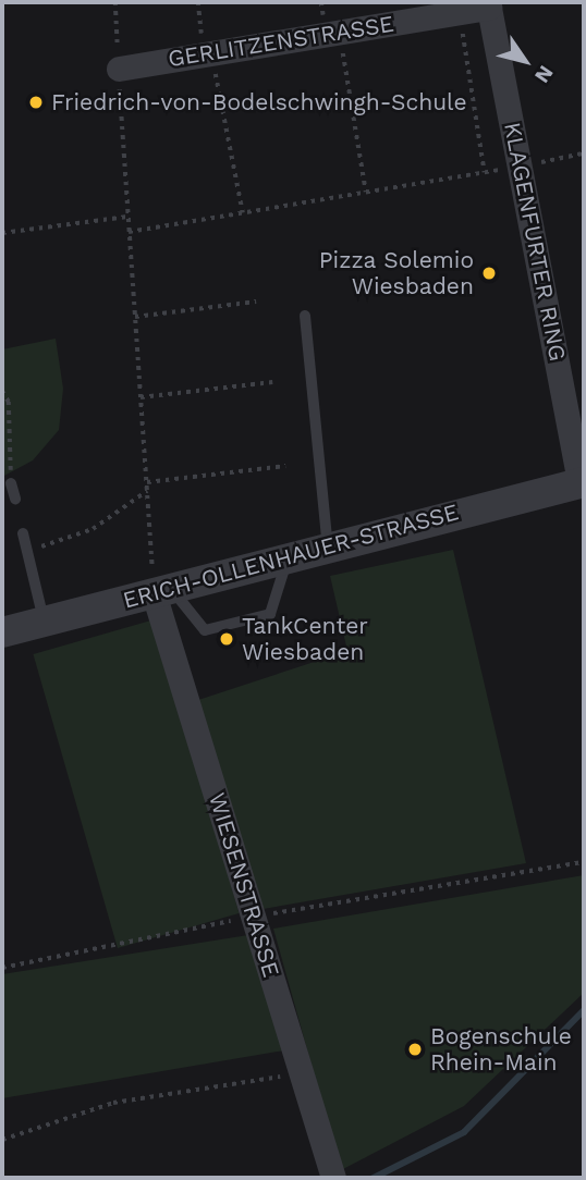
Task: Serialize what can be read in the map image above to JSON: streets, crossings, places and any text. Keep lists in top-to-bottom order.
{
  "streets": {
    "street": [
      "GERLITZENSTRASSE",
      "KLAGENFURTER RING",
      "ERICH-OLLENHAUER-STRASSE",
      "WIESENSTRASSE"
    ]
  },
  "crossings": [
    ["GERLITZENSTRASSE", "KLAGENFURTER RING"],
    ["KLAGENFURTER RING", "ERICH-OLLENHAUER-STRASSE"],
    ["ERICH-OLLENHAUER-STRASSE", "WIESENSTRASSE"]
  ],
  "places": [
    "Friedrich-von-Bodelschwingh-Schule",
    "Pizza Solemio Wiesbaden",
    "TankCenter Wiesbaden",
    "Bogenschule Rhein-Main"
  ],
  "north": "bottom right"
}
